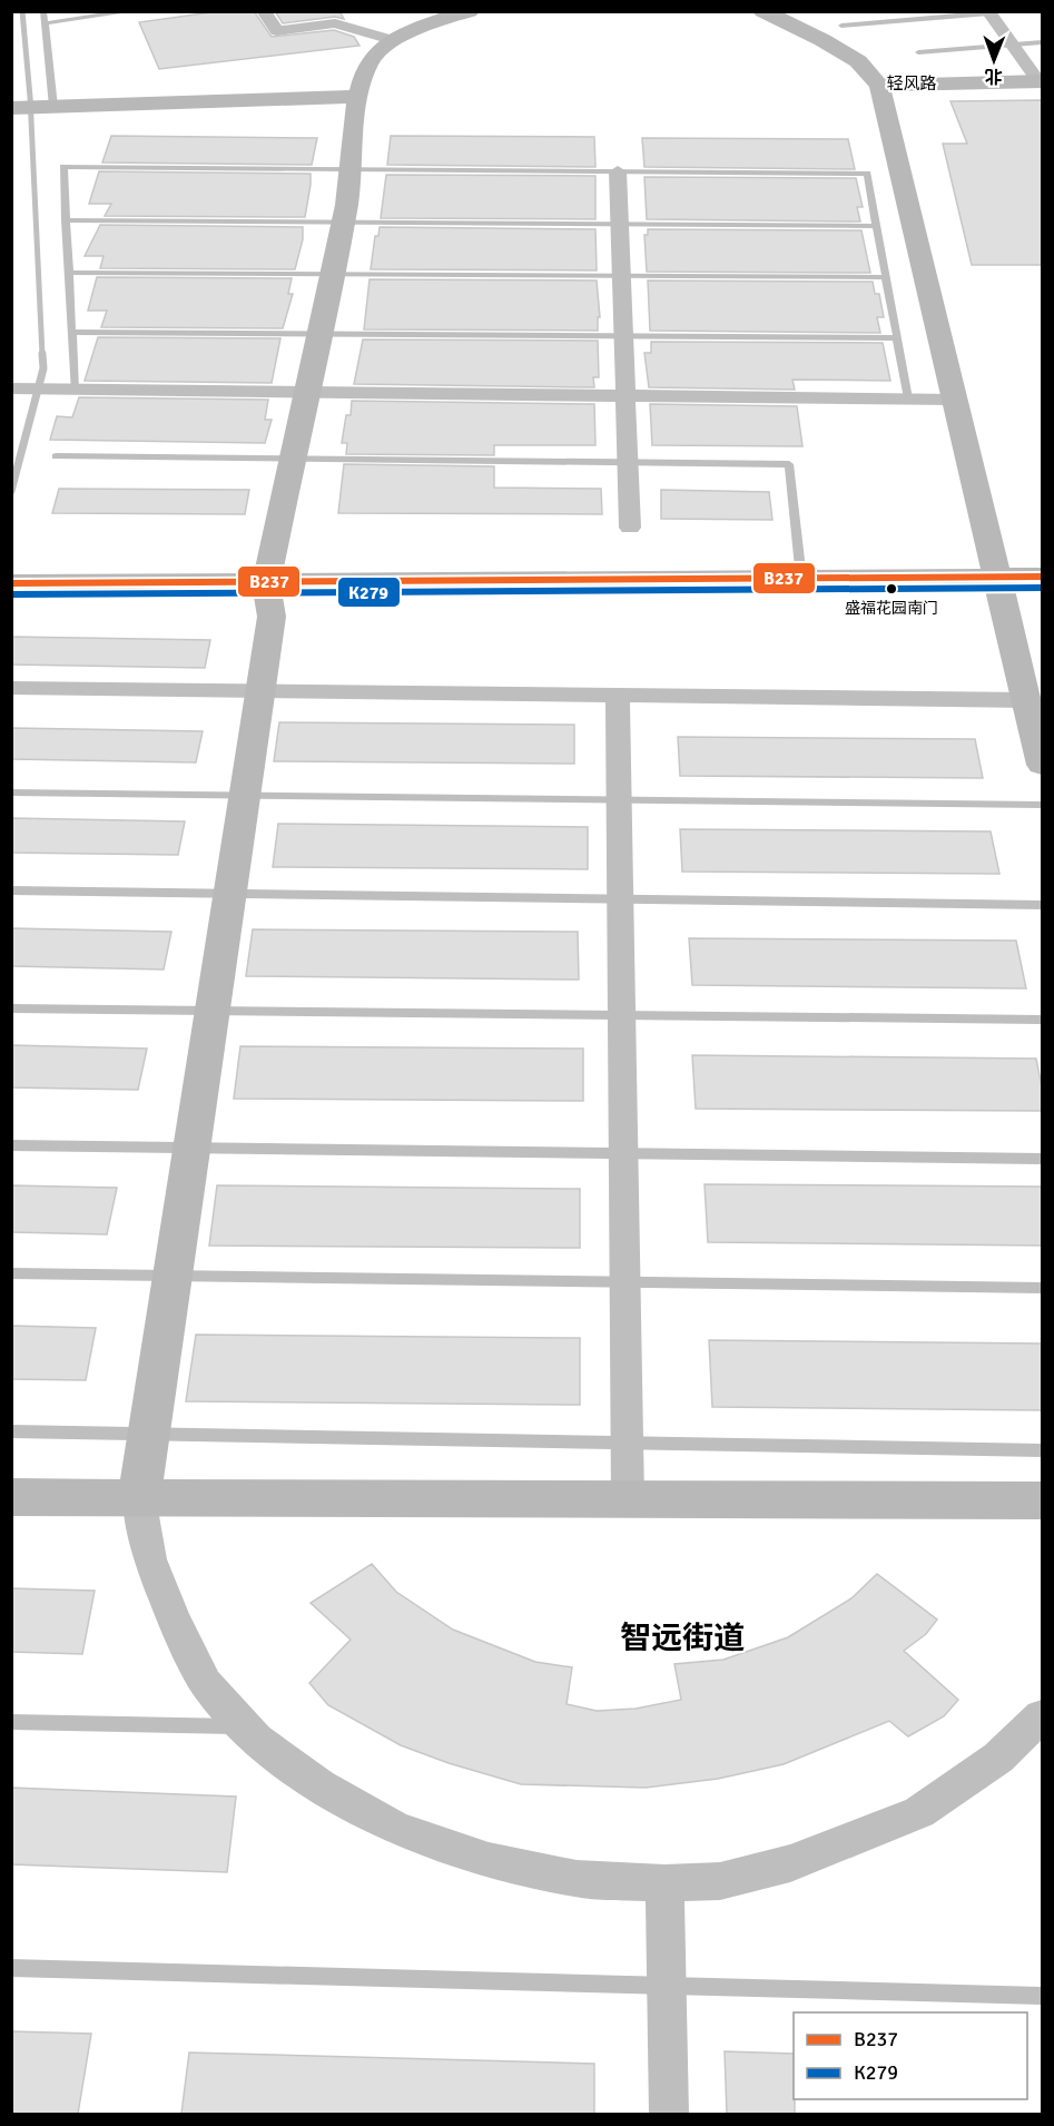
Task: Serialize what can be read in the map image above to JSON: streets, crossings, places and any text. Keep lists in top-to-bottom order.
{
  "streets": {
    "street": ["轻风路"]
  },
  "districts": ["智远街道"],
  "places": ["盛福花园南门"],
  "lines": ["transit line B237", "transit line K279"],
  "legend": ["B237", "K279"],
  "north": "bottom"
}
